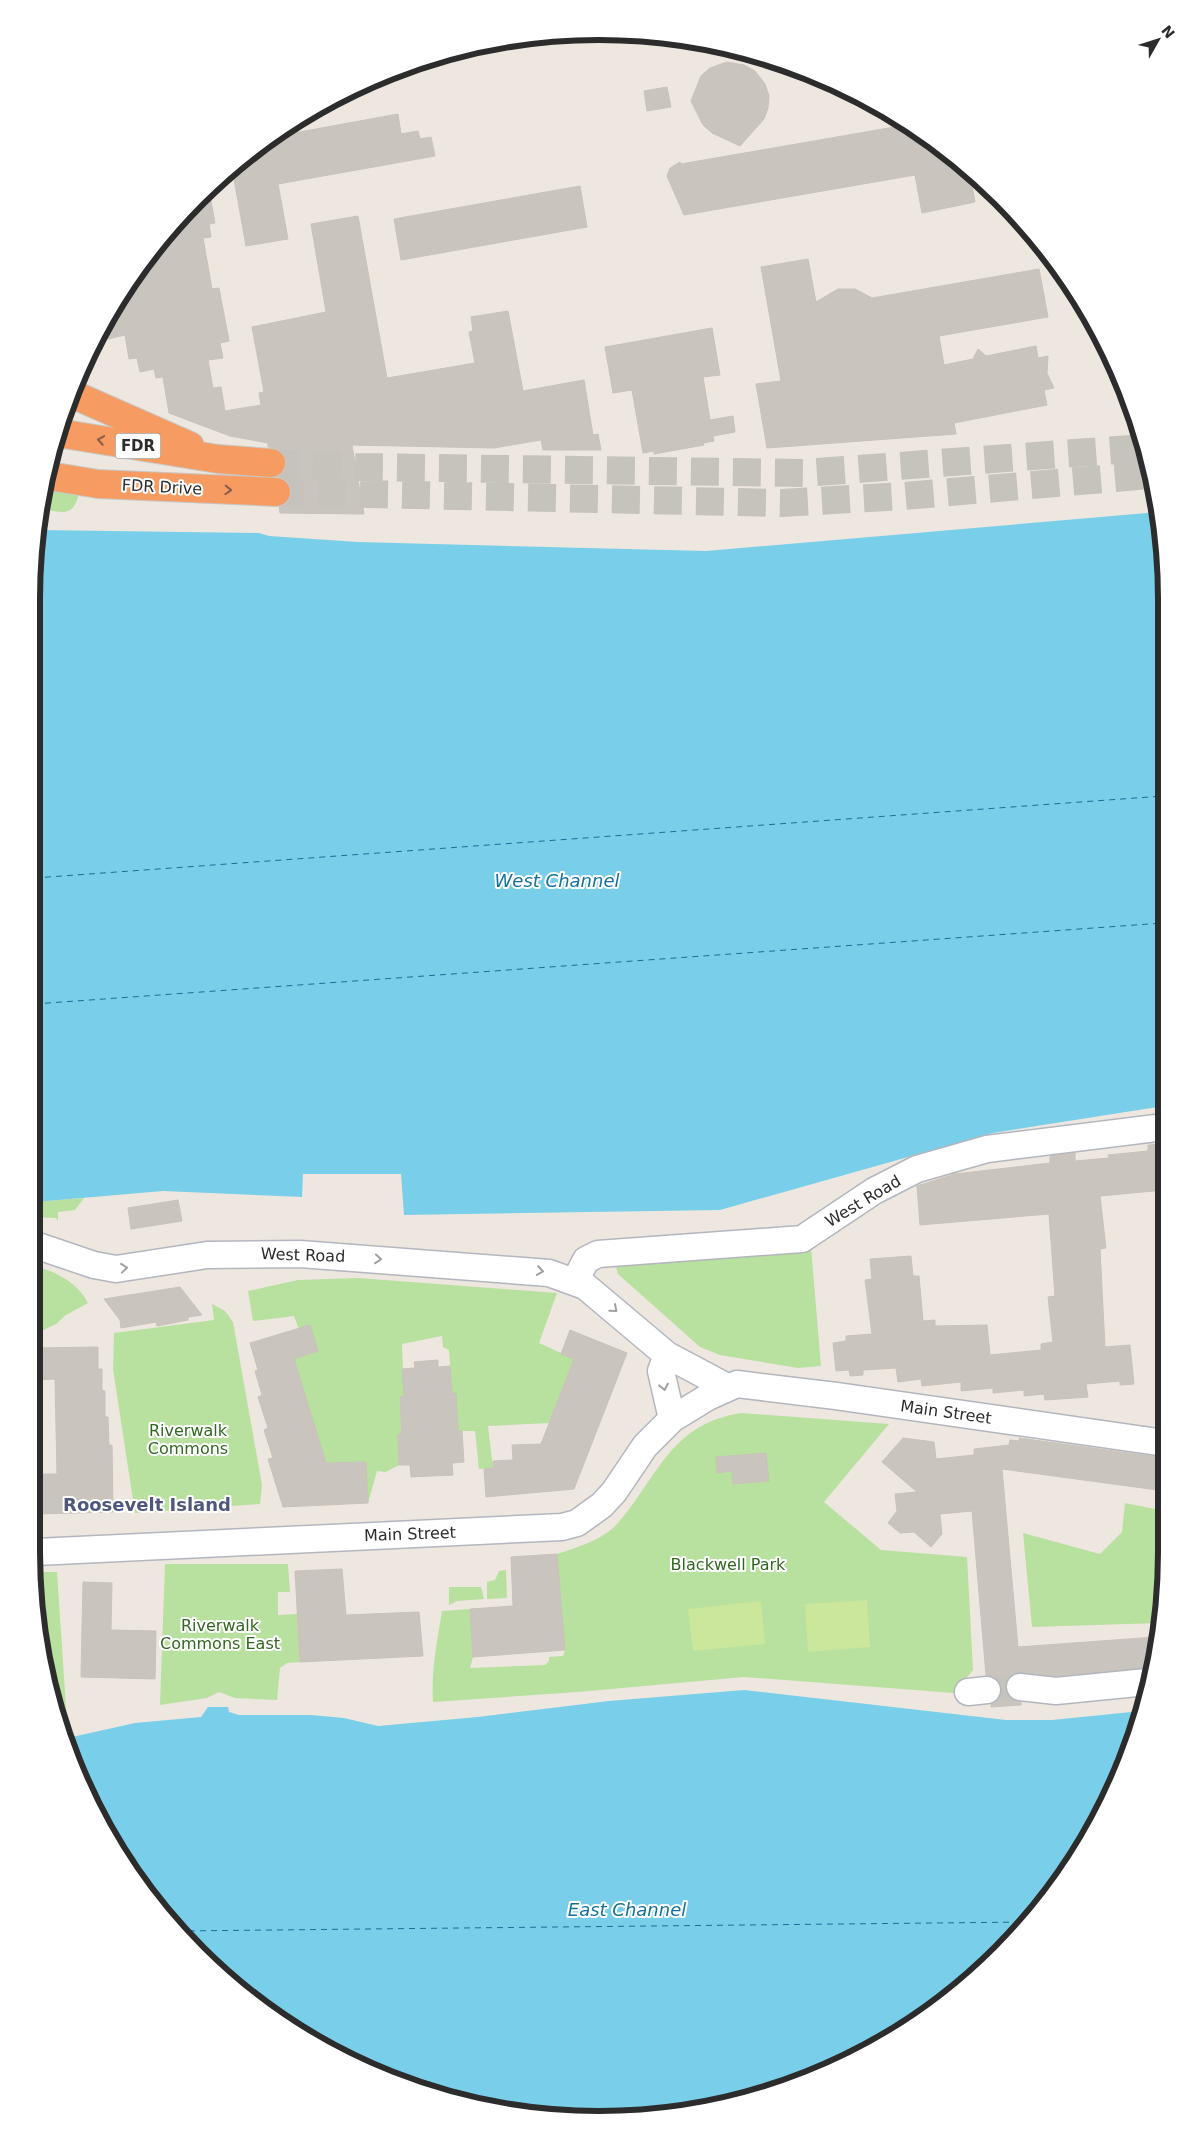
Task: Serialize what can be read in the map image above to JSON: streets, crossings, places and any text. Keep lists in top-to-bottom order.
{
  "streets": {
    "highway": ["FDR", "FDR Drive"],
    "street": ["West Road", "Main Street"]
  },
  "one_way": ["West Road"],
  "districts": ["Roosevelt Island"],
  "water": ["West Channel", "East Channel"],
  "parks": ["Riverwalk Commons", "Blackwell Park", "Riverwalk Commons East"],
  "north": "top right"
}
